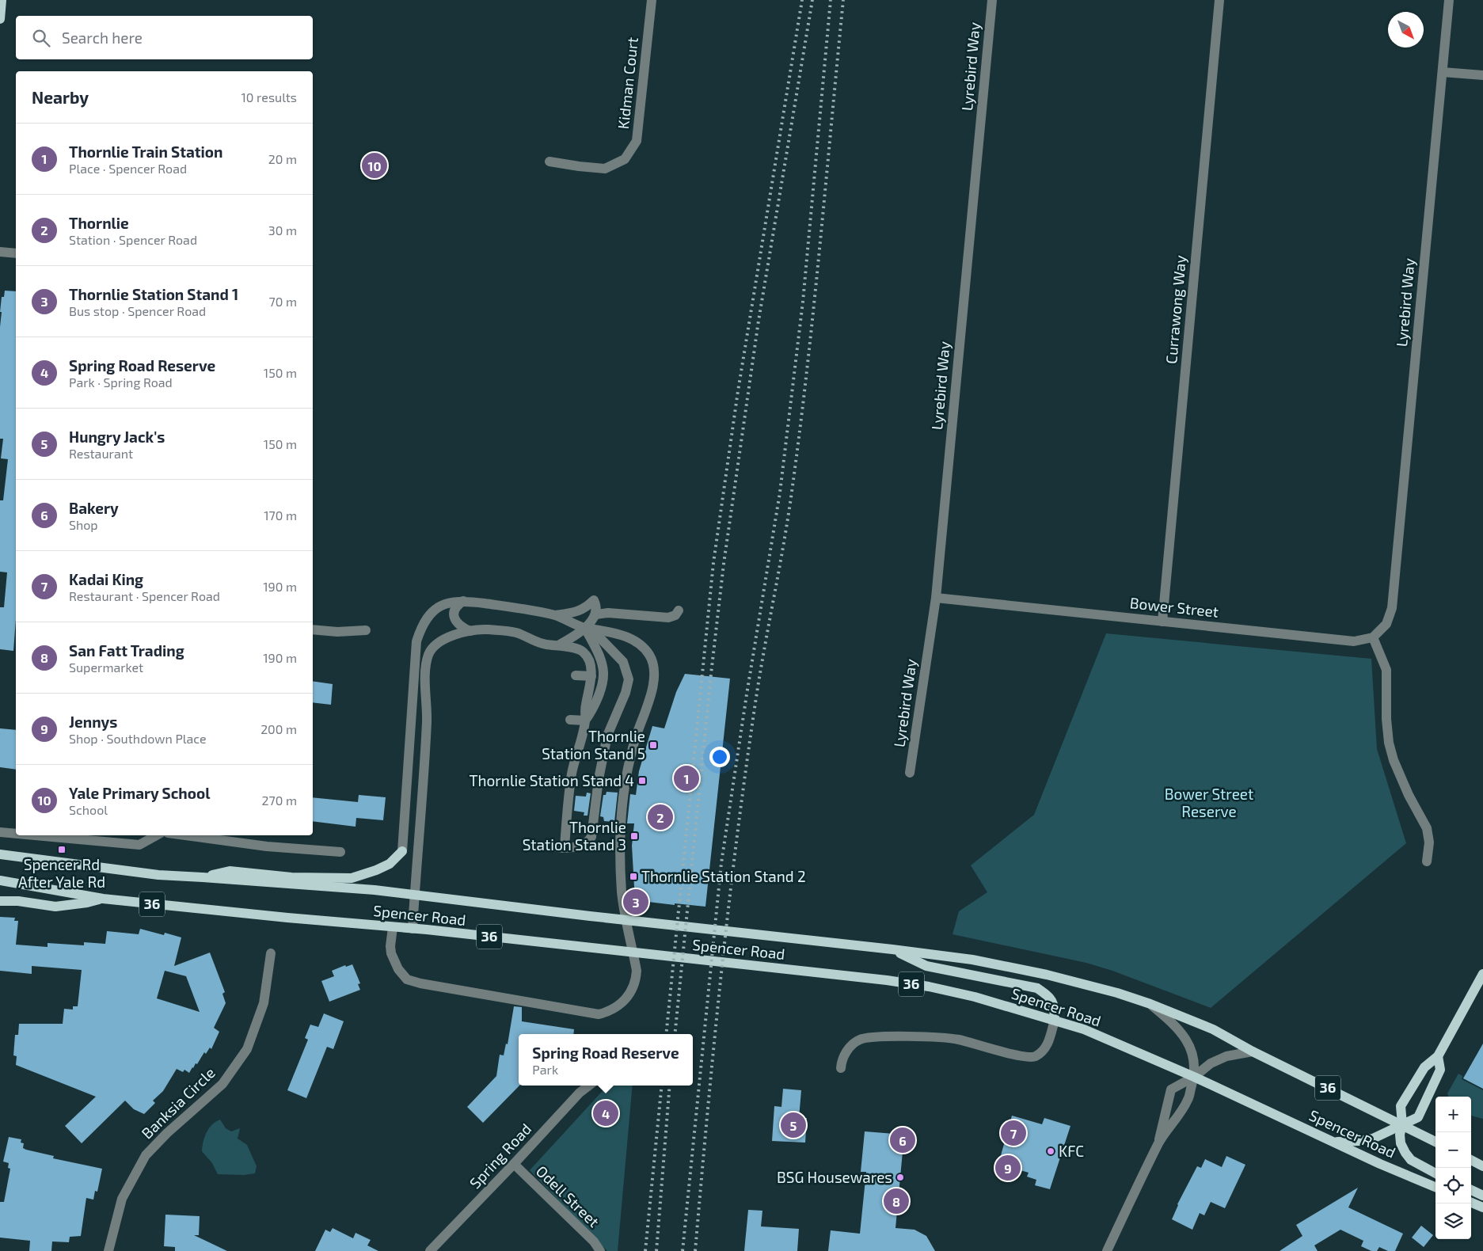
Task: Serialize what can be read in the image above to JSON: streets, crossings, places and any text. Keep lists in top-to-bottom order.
{
  "streets": {
    "main road": ["36", "Spencer Road"],
    "street": [
      "Lyrebird Way",
      "Kidman Court",
      "Currawong Way",
      "Bower Street",
      "Banksia Circle",
      "Spring Road",
      "Odell Street"
    ]
  },
  "crossings": [
    ["Lyrebird Way", "Bower Street"],
    ["Currawong Way", "Bower Street"],
    ["Spring Road", "Odell Street"]
  ],
  "parks": ["Bower Street Reserve"],
  "places": {
    "transit": [
      "Thornlie Station Stand 5",
      "Thornlie Station Stand 4",
      "Thornlie Station Stand 3",
      "Spencer Rd After Yale Rd",
      "Thornlie Station Stand 2"
    ],
    "other": ["KFC", "BSG Housewares"]
  },
  "north": "bottom right",
  "page": {
    "search": "Search here",
    "heading": ["Nearby", "10 results"],
    "list": [
      {
        "mark": "1",
        "name": "Thornlie Train Station",
        "note": "Place · Spencer Road",
        "value": "20 m"
      },
      {
        "mark": "2",
        "name": "Thornlie",
        "note": "Station · Spencer Road",
        "value": "30 m"
      },
      {
        "mark": "3",
        "name": "Thornlie Station Stand 1",
        "note": "Bus stop · Spencer Road",
        "value": "70 m"
      },
      {
        "mark": "4",
        "name": "Spring Road Reserve",
        "note": "Park · Spring Road",
        "value": "150 m"
      },
      {
        "mark": "5",
        "name": "Hungry Jack's",
        "note": "Restaurant",
        "value": "150 m"
      },
      {
        "mark": "6",
        "name": "Bakery",
        "note": "Shop",
        "value": "170 m"
      },
      {
        "mark": "7",
        "name": "Kadai King",
        "note": "Restaurant · Spencer Road",
        "value": "190 m"
      },
      {
        "mark": "8",
        "name": "San Fatt Trading",
        "note": "Supermarket",
        "value": "190 m"
      },
      {
        "mark": "9",
        "name": "Jennys",
        "note": "Shop · Southdown Place",
        "value": "200 m"
      },
      {
        "mark": "10",
        "name": "Yale Primary School",
        "note": "School",
        "value": "270 m"
      }
    ],
    "pins": [
      "10",
      "1",
      "2",
      "3",
      "4",
      "5",
      "7",
      "6",
      "9",
      "8"
    ],
    "popup": ["Spring Road Reserve", "Park"],
    "map_buttons": ["+", "−"]
  }
}
